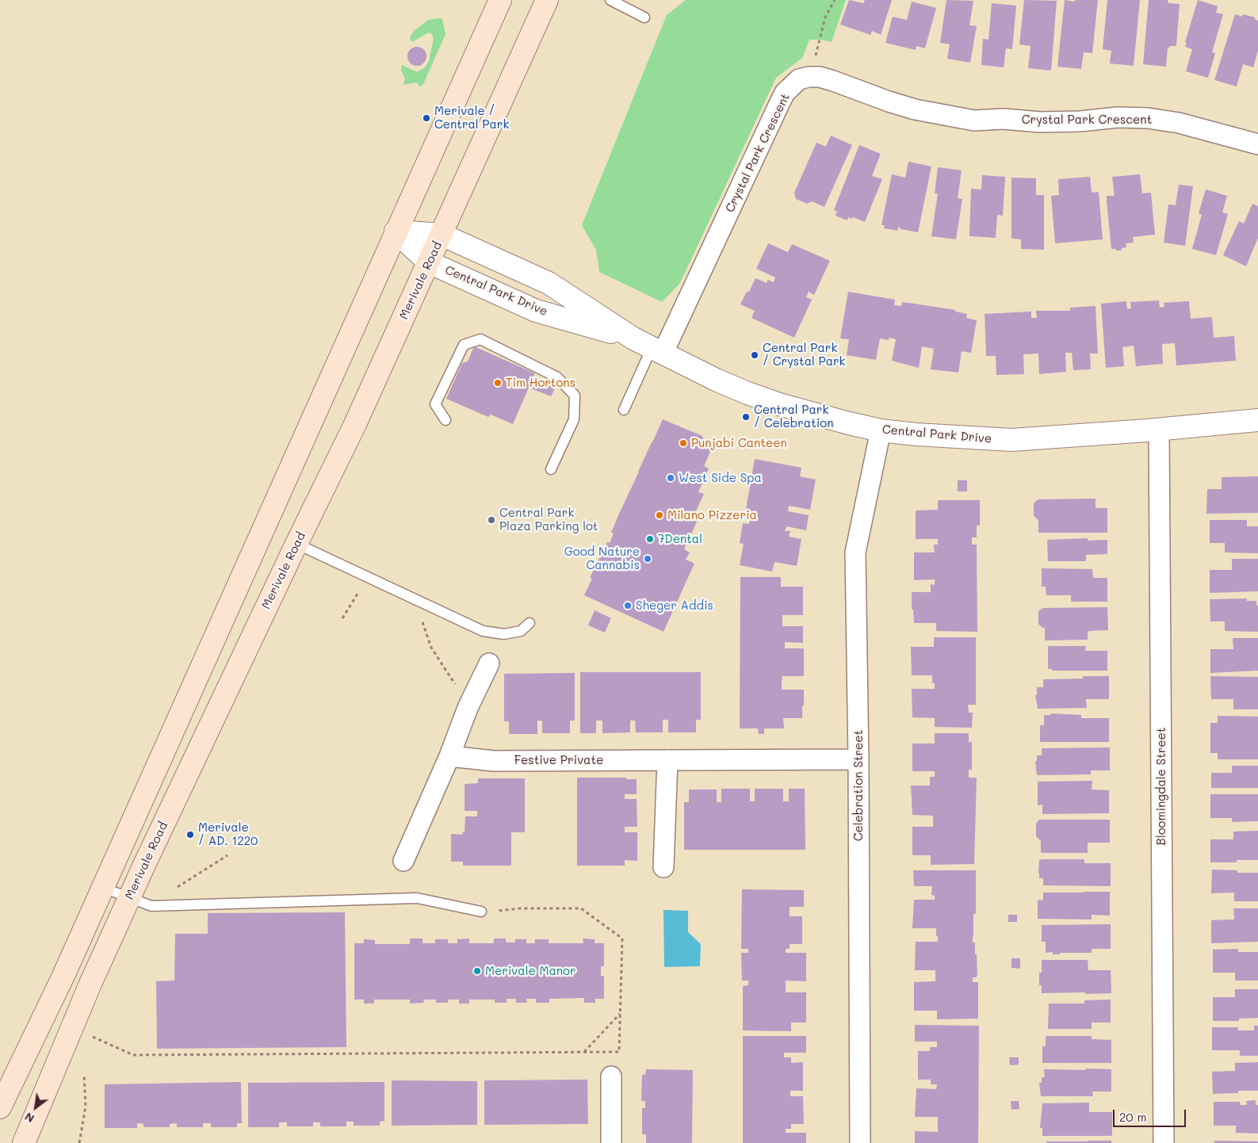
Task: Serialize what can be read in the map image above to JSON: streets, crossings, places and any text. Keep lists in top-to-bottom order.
{
  "streets": {
    "main road": ["Merivale Road"],
    "street": [
      "Crystal Park Crescent",
      "Central Park Drive",
      "Festive Private",
      "Celebration Street",
      "Bloomingdale Street"
    ]
  },
  "crossings": [
    ["Crystal Park Crescent", "Central Park Drive"],
    ["Merivale Road", "Central Park Drive"],
    ["Central Park Drive", "Celebration Street"],
    ["Central Park Drive", "Bloomingdale Street"],
    ["Festive Private", "Celebration Street"]
  ],
  "places": [
    "Merivale / Central Park",
    "Central Park / Crystal Park",
    "Tim Hortons",
    "Central Park / Celebration",
    "Punjabi Canteen",
    "West Side Spa",
    "Milano Pizzeria",
    "Central Park Plaza Parking lot",
    "7Dental",
    "Good Nature Cannabis",
    "Sheger Addis",
    "Merivale / AD. 1220",
    "Merivale Manor"
  ],
  "scale_bar": "20 m",
  "north": "bottom left"
}
